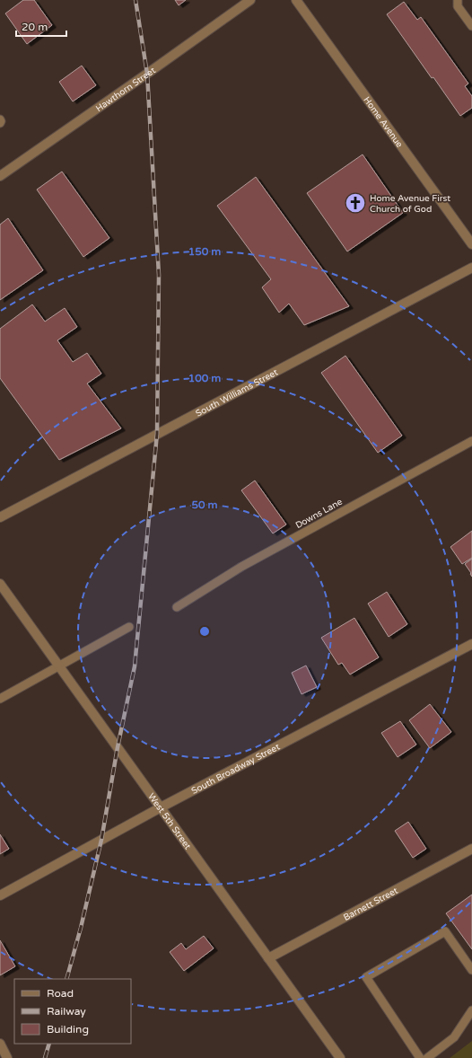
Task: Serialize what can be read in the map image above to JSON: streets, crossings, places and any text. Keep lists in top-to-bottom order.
{
  "streets": {
    "street": [
      "Hawthorn Street",
      "Home Avenue",
      "South Williams Street",
      "South Broadway Street",
      "West 5th Street",
      "Barnett Street"
    ],
    "lane": ["Downs Lane"]
  },
  "crossings": [
    ["South Broadway Street", "West 5th Street"],
    ["West 5th Street", "Barnett Street"]
  ],
  "places": {
    "church": ["Home Avenue First Church of God"]
  },
  "legend": ["Road", "Railway", "Building"],
  "scale_bar": "20 m",
  "rings": ["150 m", "100 m", "50 m"]
}
